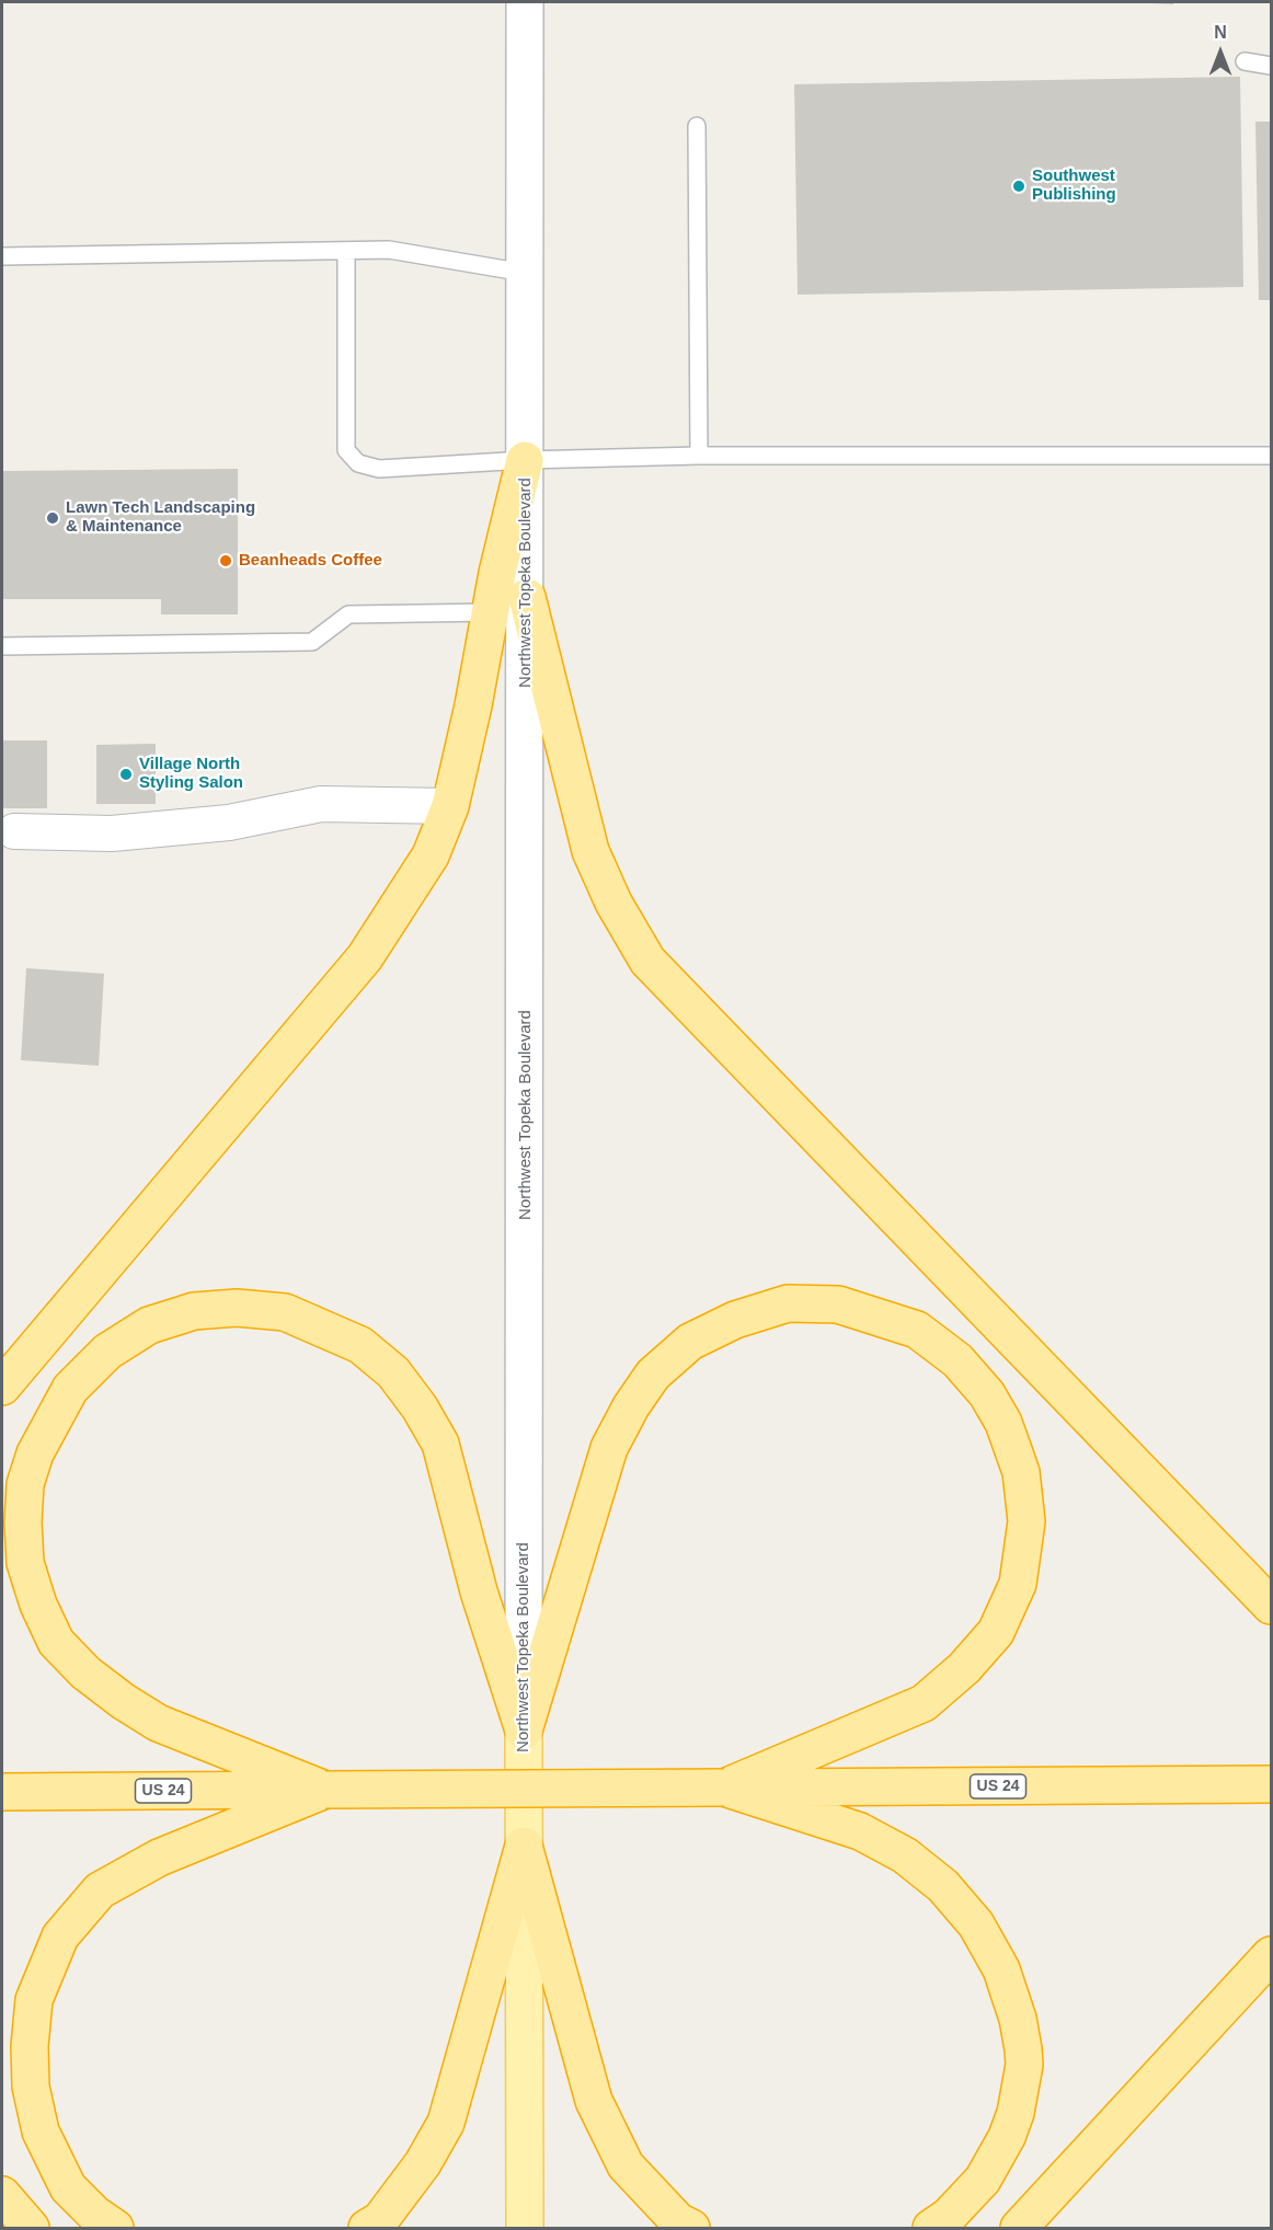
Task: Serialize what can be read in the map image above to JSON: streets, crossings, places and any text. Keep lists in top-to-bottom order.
{
  "streets": {
    "highway": ["US 24"],
    "main road": ["Northwest Topeka Boulevard"]
  },
  "places": [
    "Southwest Publishing",
    "Lawn Tech Landscaping & Maintenance",
    "Beanheads Coffee",
    "Village North Styling Salon"
  ],
  "north": "top"
}
